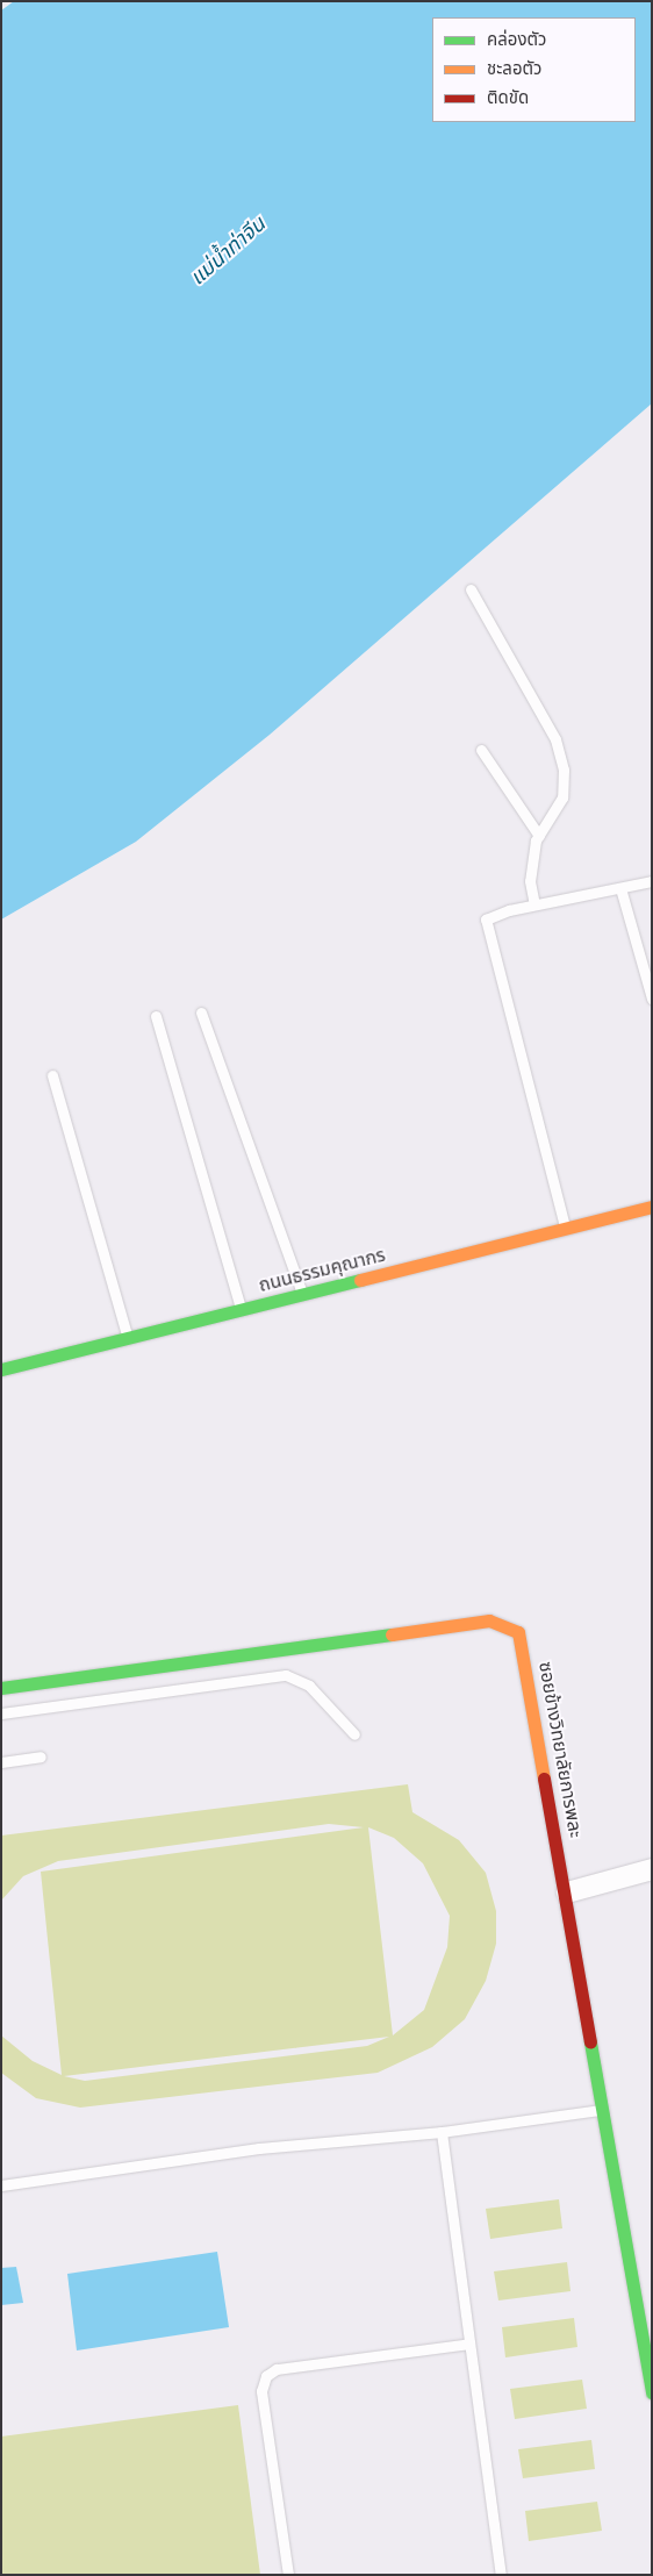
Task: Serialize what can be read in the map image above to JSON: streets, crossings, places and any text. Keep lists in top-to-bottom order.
{
  "streets": {
    "street": ["ถนนธรรมคุณากร", "ซอยข้างวิทยาลัยการพละ"]
  },
  "water": ["แม่น้ำท่าจีน"],
  "legend": ["คล่องตัว", "ชะลอตัว", "ติดขัด"]
}
